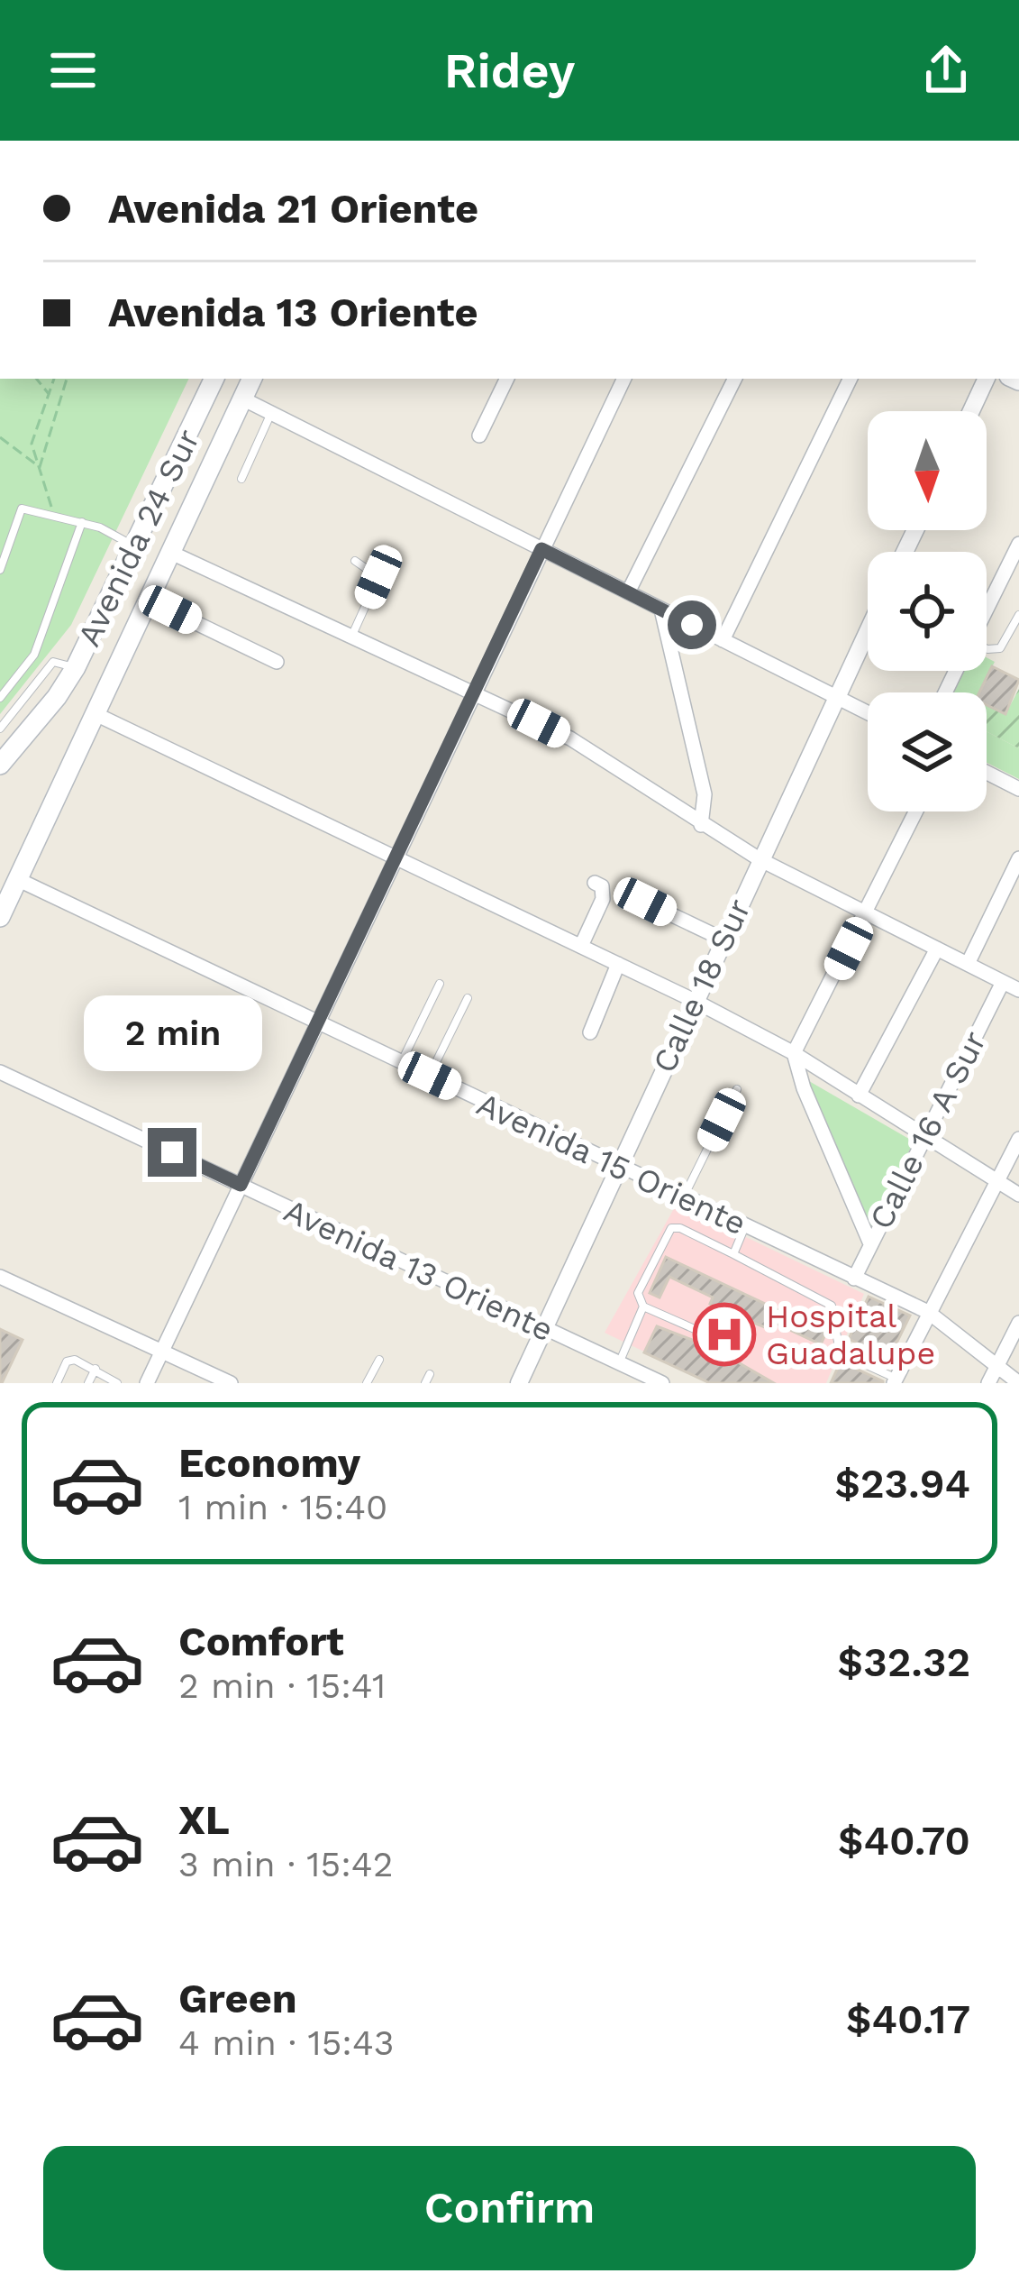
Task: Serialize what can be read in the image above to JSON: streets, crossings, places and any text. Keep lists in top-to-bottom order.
{
  "streets": {
    "main road": ["Avenida 24 Sur"],
    "street": [
      "Calle 18 Sur",
      "Calle 16 A Sur",
      "Avenida 15 Oriente",
      "Avenida 13 Oriente"
    ]
  },
  "crossings": [
    ["Avenida 24 Sur", "Avenida 15 Oriente"],
    ["Calle 18 Sur", "Avenida 15 Oriente"],
    ["Calle 18 Sur", "Avenida 13 Oriente"],
    ["Calle 16 A Sur", "Avenida 15 Oriente"]
  ],
  "places": {
    "hospital": ["Hospital Guadalupe"]
  },
  "north": "bottom",
  "page": {
    "header": "Ridey",
    "banner": ["Avenida 21 Oriente", "Avenida 13 Oriente"],
    "bubble": "2 min",
    "list": [
      {
        "name": "Economy",
        "note": "1 min · 15:40",
        "value": "$23.94"
      },
      {
        "name": "Comfort",
        "note": "2 min · 15:41",
        "value": "$32.32"
      },
      {
        "name": "XL",
        "note": "3 min · 15:42",
        "value": "$40.70"
      },
      {
        "name": "Green",
        "note": "4 min · 15:43",
        "value": "$40.17"
      }
    ],
    "buttons": "Confirm"
  }
}
